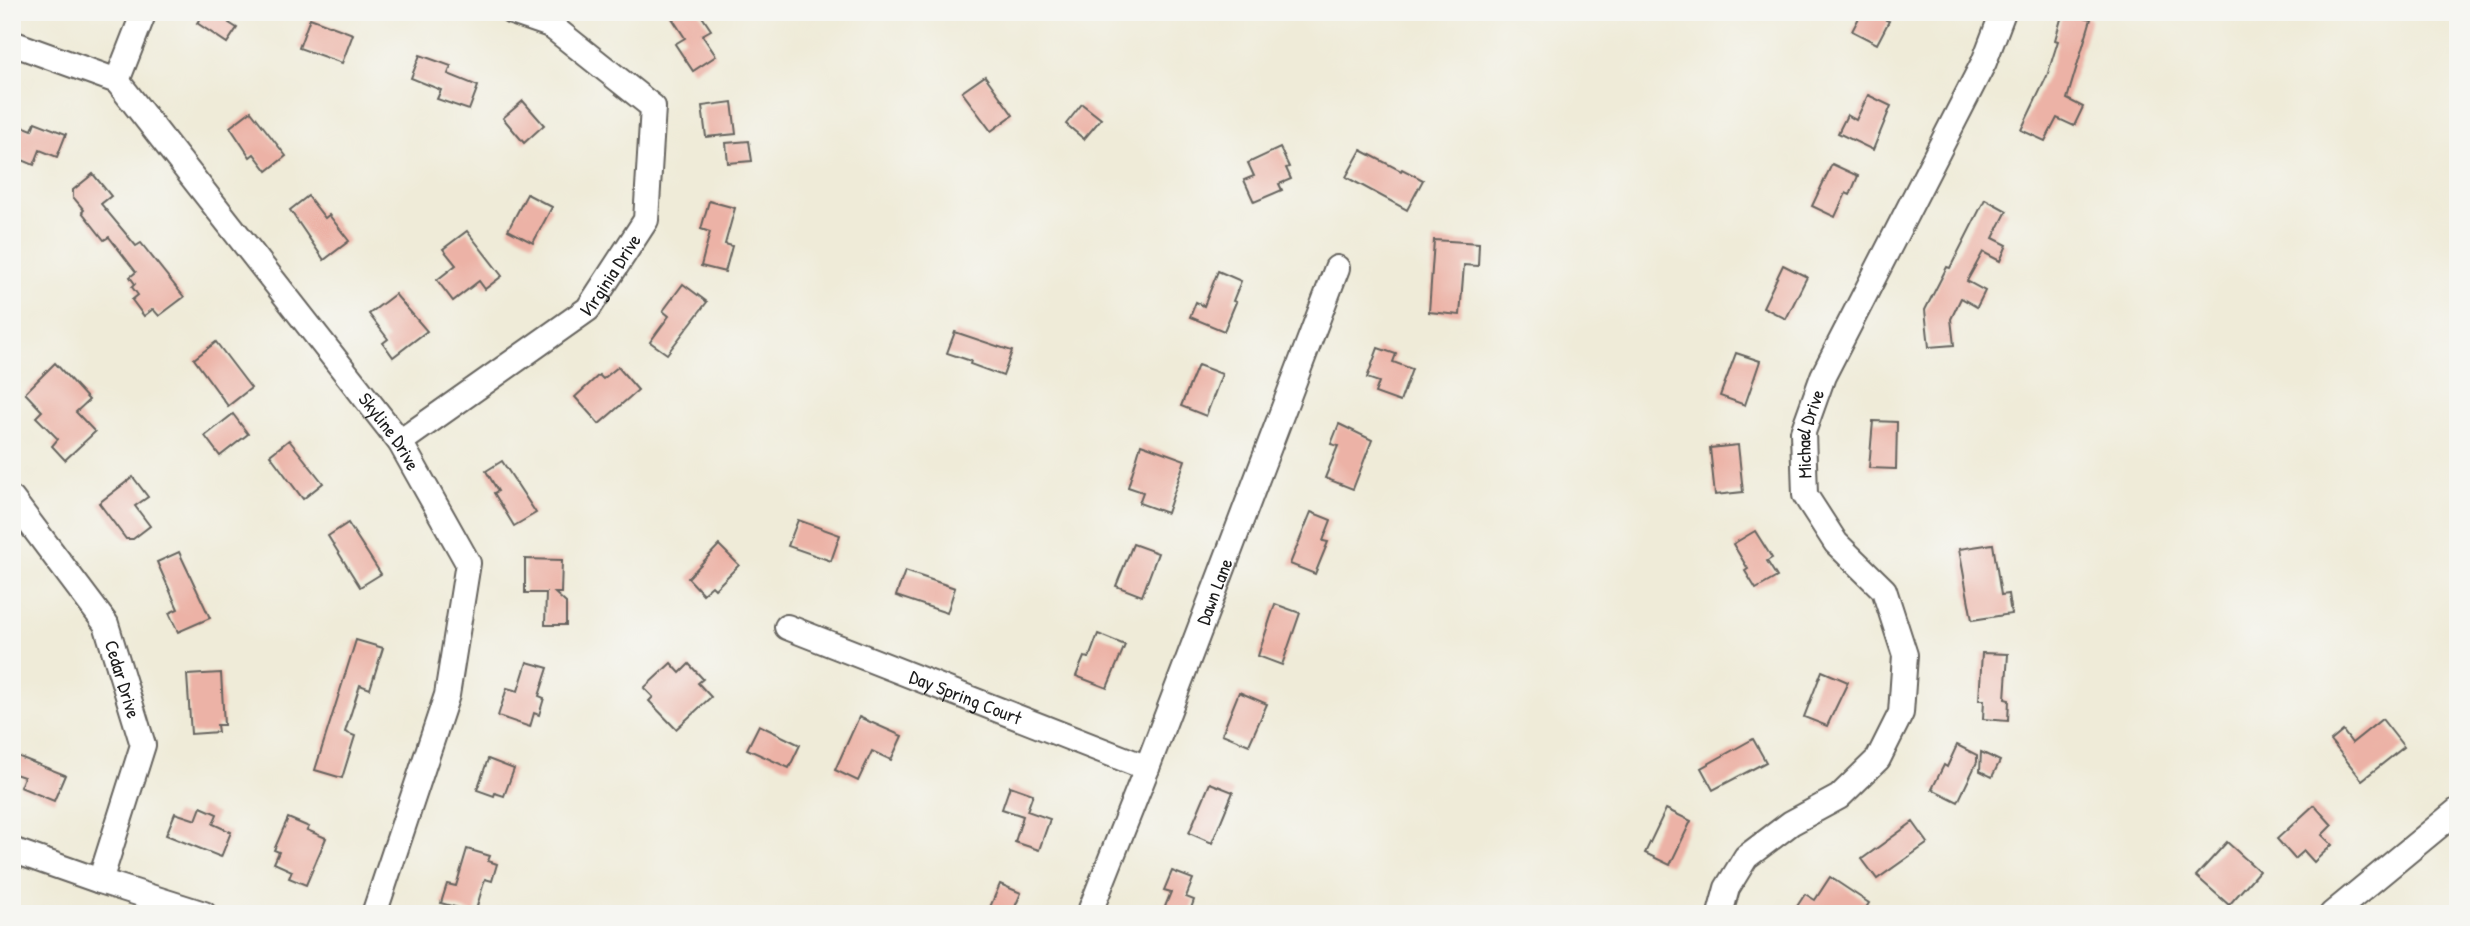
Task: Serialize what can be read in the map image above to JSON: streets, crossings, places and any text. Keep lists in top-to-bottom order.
{
  "streets": {
    "street": [
      "Virginia Drive",
      "Skyline Drive",
      "Michael Drive",
      "Dawn Lane",
      "Cedar Drive",
      "Day Spring Court"
    ]
  },
  "crossings": [
    ["Virginia Drive", "Skyline Drive"],
    ["Dawn Lane", "Day Spring Court"]
  ]
}
